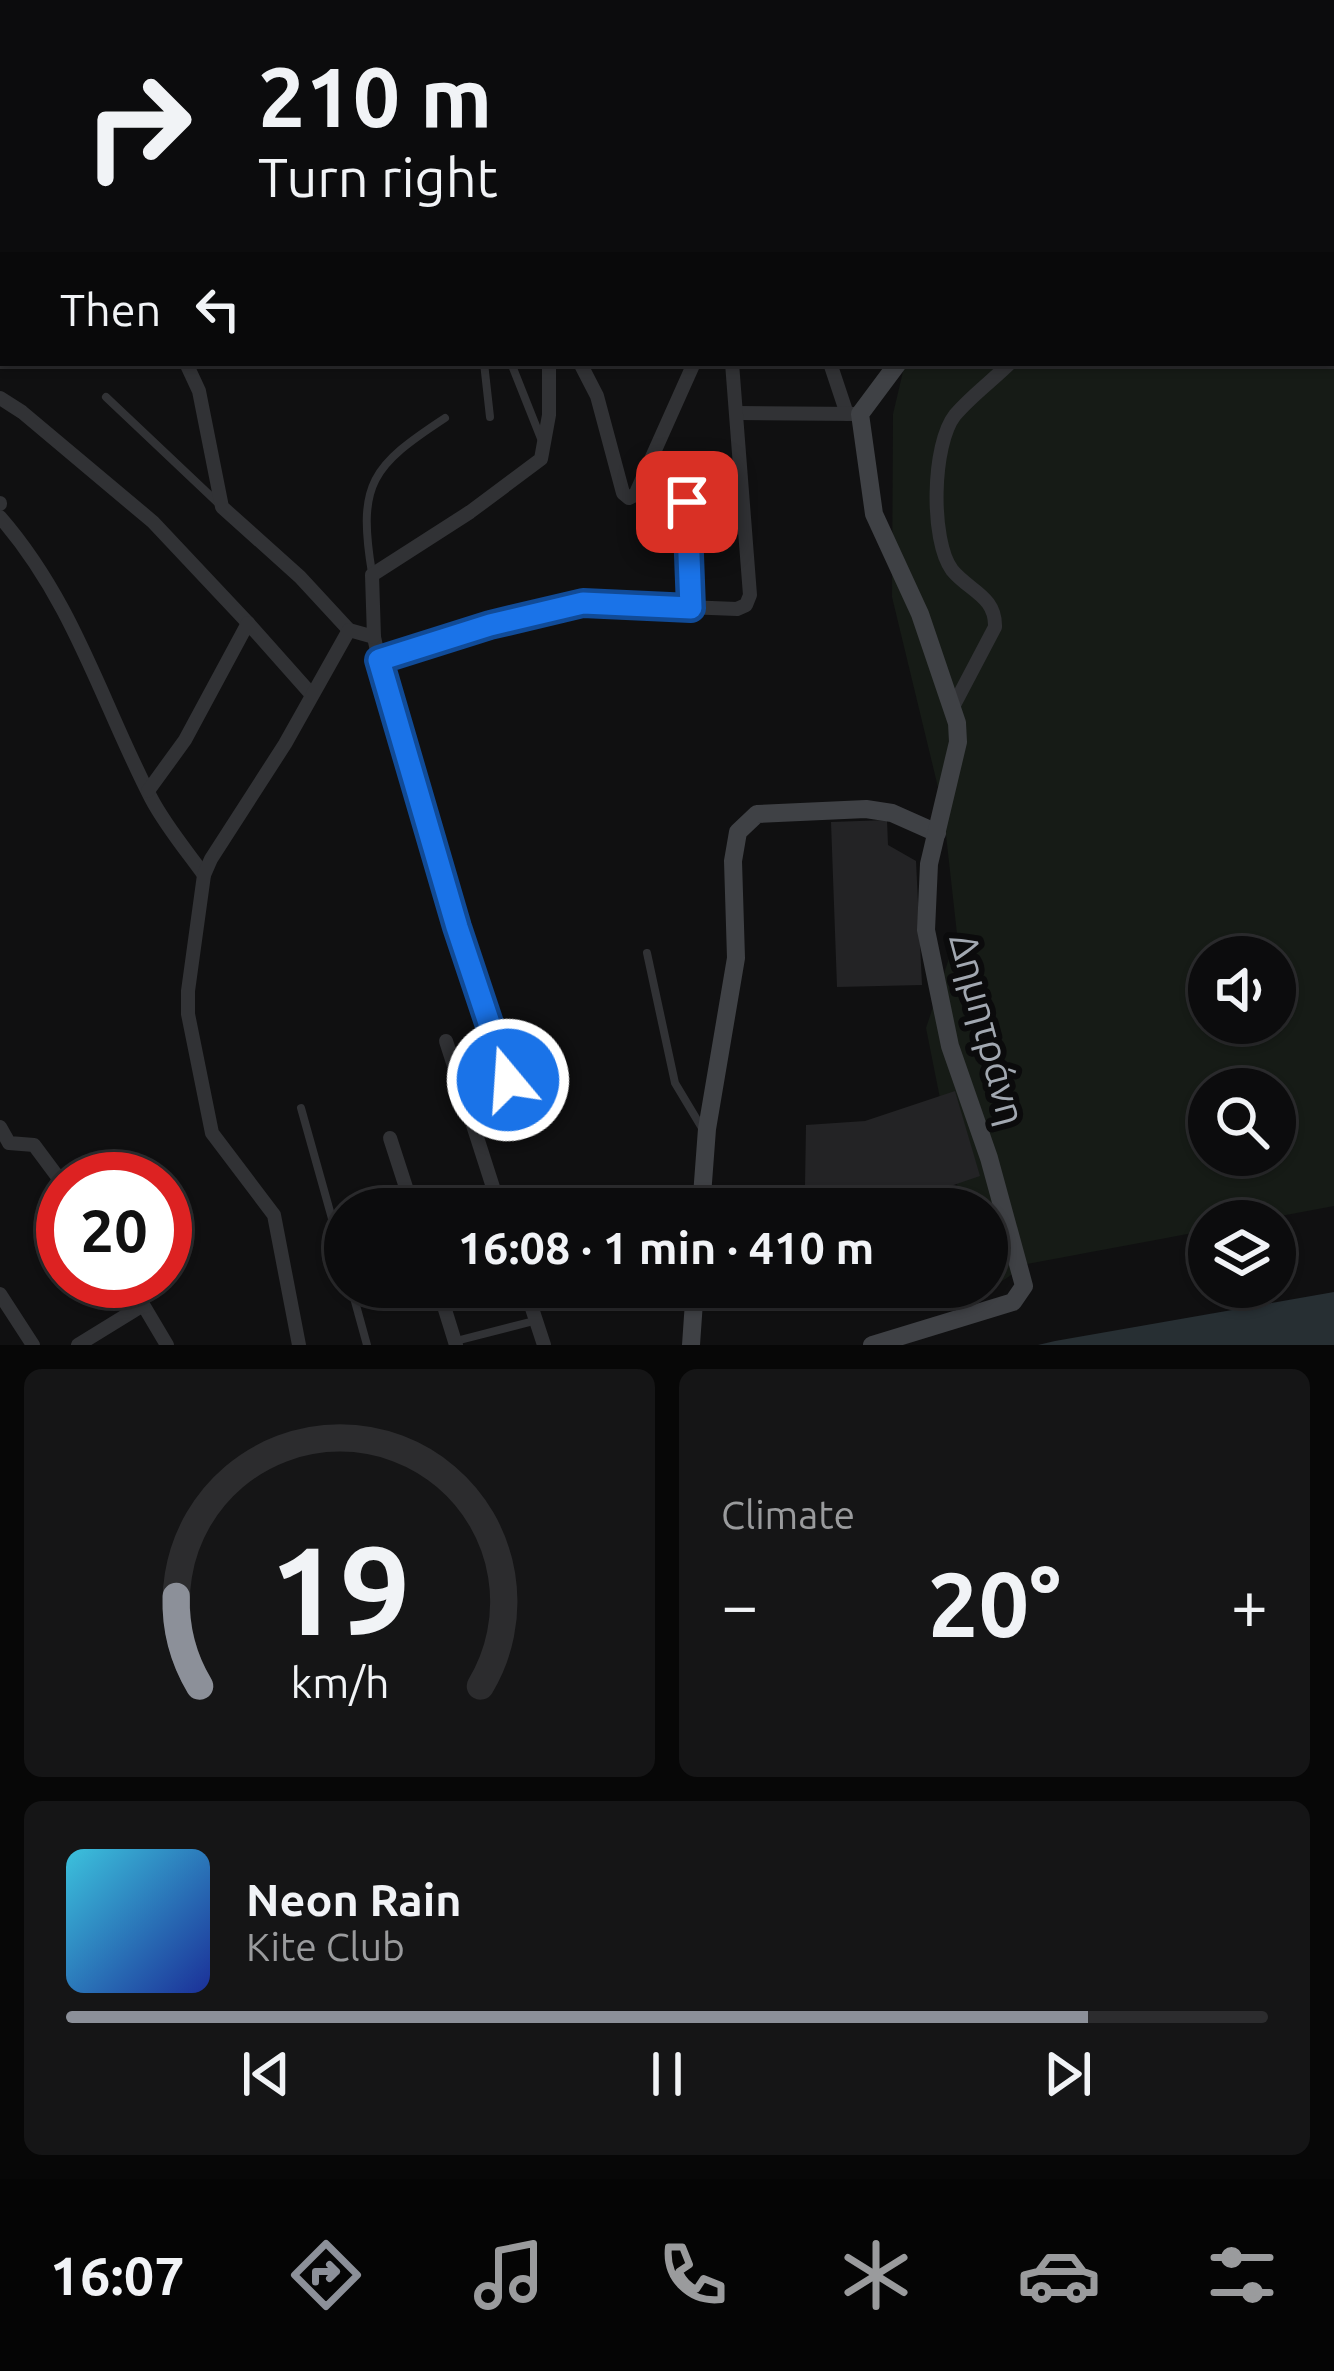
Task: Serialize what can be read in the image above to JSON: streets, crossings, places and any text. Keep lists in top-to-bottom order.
{
  "streets": {
    "street": ["Δημητράνη"]
  },
  "page": {
    "turn": ["210 m", "Turn right"],
    "then": "Then",
    "limit": "20",
    "trip": "16:08 · 1 min · 410 m",
    "tile": "Climate",
    "heat": ["−", "20°", "+"],
    "song": ["Neon Rain", "Kite Club"],
    "tabs": "16:07",
    "gauge": ["19", "km/h"]
  }
}
